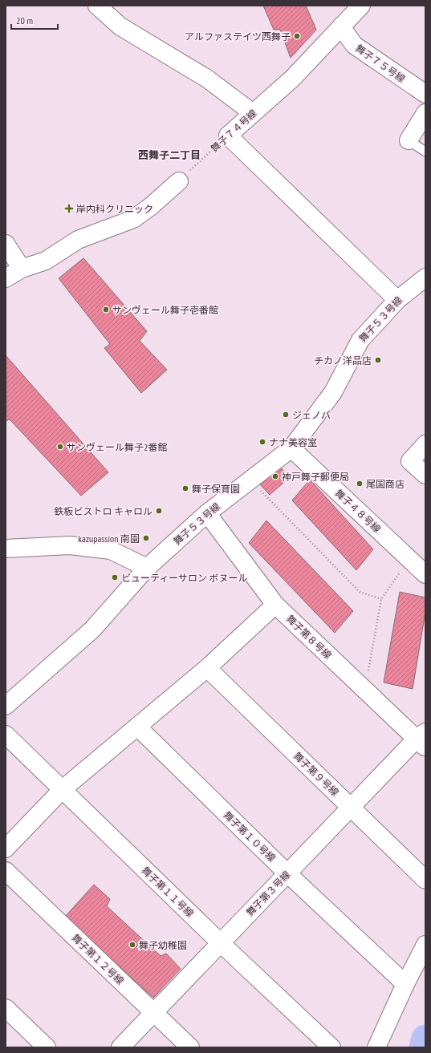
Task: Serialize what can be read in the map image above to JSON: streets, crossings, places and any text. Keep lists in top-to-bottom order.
{
  "streets": {
    "street": [
      "舞子７５号線",
      "舞子７４号線",
      "舞子５３号線",
      "舞子４８号線",
      "舞子第８号線",
      "舞子第９号線",
      "舞子第１０号線",
      "舞子第１１号線",
      "舞子第３号線",
      "舞子第１２号線"
    ]
  },
  "crossings": [
    ["舞子７５号線", "舞子７４号線"],
    ["舞子５３号線", "舞子４８号線"],
    ["舞子５３号線", "舞子第８号線"],
    ["舞子第８号線", "舞子第３号線"],
    ["舞子第９号線", "舞子第３号線"],
    ["舞子第１０号線", "舞子第３号線"],
    ["舞子第１１号線", "舞子第３号線"],
    ["舞子第３号線", "舞子第１２号線"]
  ],
  "districts": ["西舞子二丁目"],
  "places": {
    "other": [
      "アルファステイツ西舞子",
      "サンヴェール舞子壱番館",
      "チカノ洋品店",
      "ジェノバ",
      "ナナ美容室",
      "サンヴェール舞子2番館",
      "神戸舞子郵便局",
      "尾国商店",
      "舞子保育園",
      "鉄板ビストロ キャロル",
      "kazupassion 南園",
      "ビューティーサロン ボヌール",
      "舞子幼稚園"
    ],
    "health": ["岸内科クリニック"]
  },
  "scale_bar": "20 m"
}
